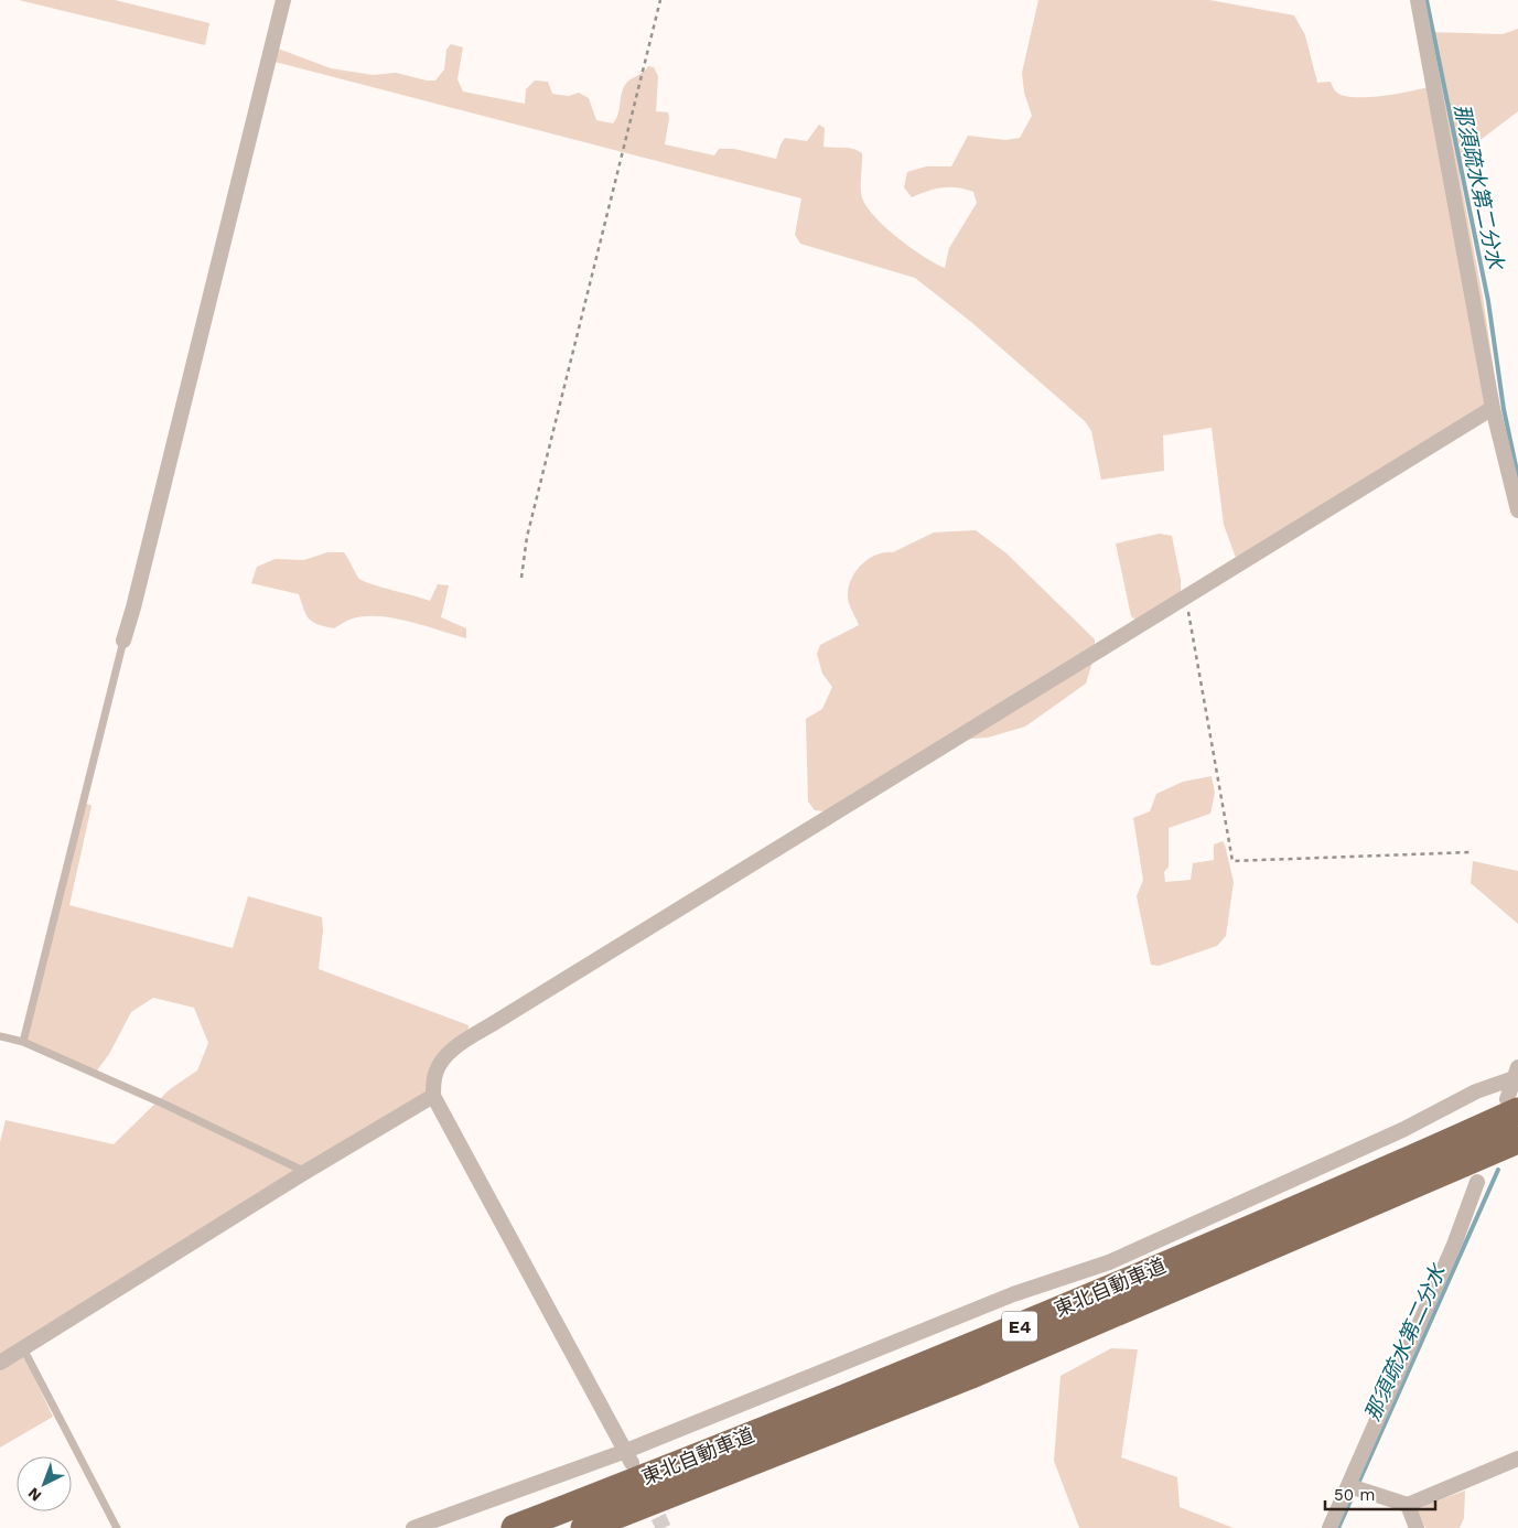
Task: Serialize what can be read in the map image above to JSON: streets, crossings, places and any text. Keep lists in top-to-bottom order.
{
  "streets": {
    "highway": ["東北自動車道", "E4"]
  },
  "water": ["那須疏水第二分水"],
  "scale_bar": "50 m",
  "north": "bottom left"
}
